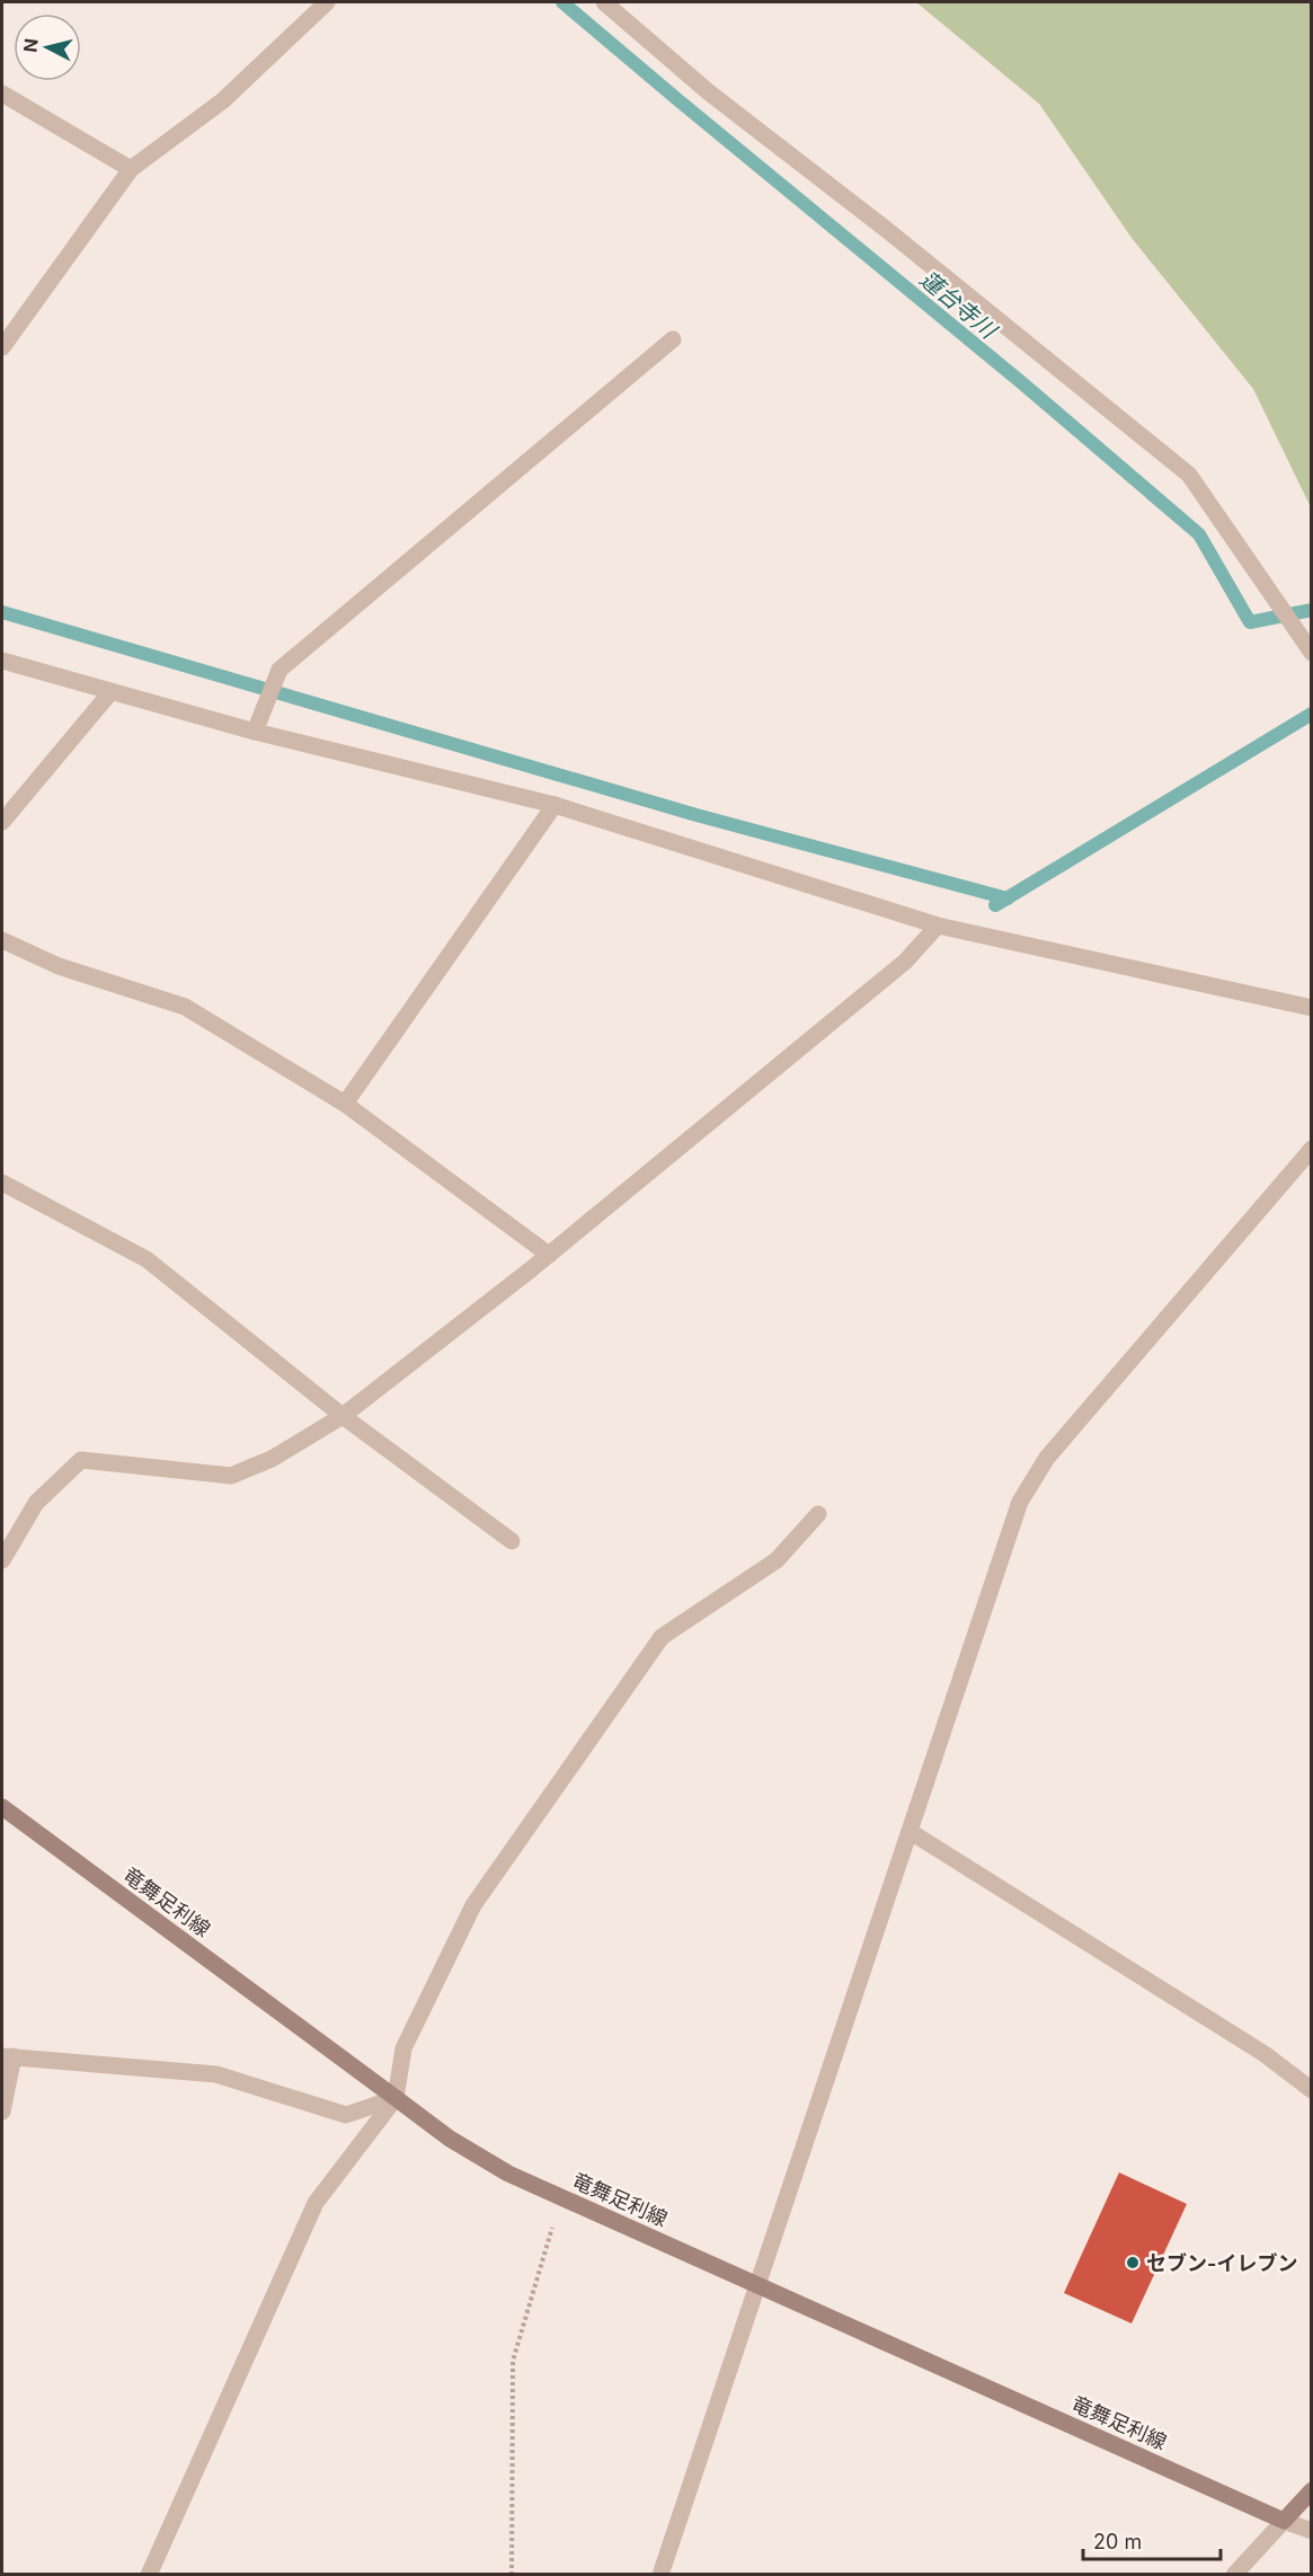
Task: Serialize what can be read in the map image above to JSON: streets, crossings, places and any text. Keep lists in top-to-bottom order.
{
  "streets": {
    "main road": ["竜舞足利線"]
  },
  "water": ["蓮台寺川"],
  "places": ["セブン-イレブン"],
  "scale_bar": "20 m",
  "north": "left"
}
